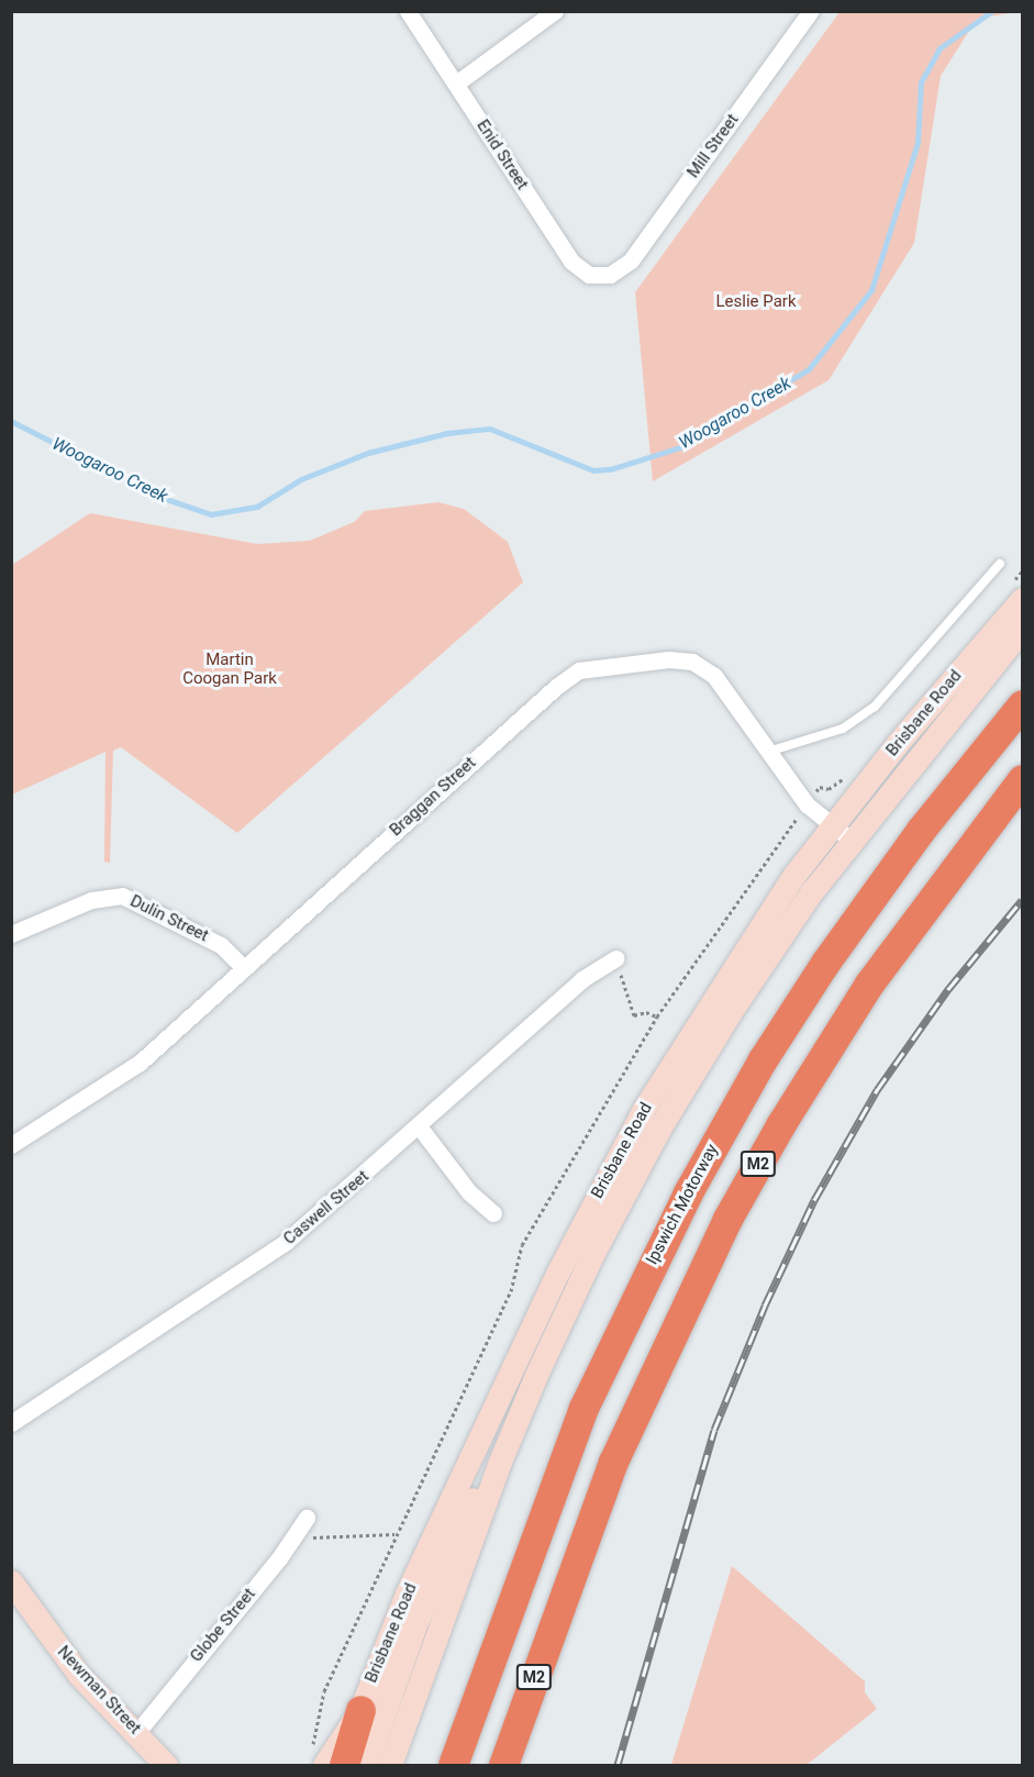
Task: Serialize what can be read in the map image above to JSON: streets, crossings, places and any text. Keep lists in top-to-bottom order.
{
  "streets": {
    "highway": ["M2", "Ipswich Motorway"],
    "main road": ["Brisbane Road", "Newman Street"],
    "street": [
      "Mill Street",
      "Enid Street",
      "Braggan Street",
      "Dulin Street",
      "Caswell Street",
      "Globe Street"
    ]
  },
  "crossings": [
    ["Mill Street", "Enid Street"],
    ["Brisbane Road", "Braggan Street"],
    ["Braggan Street", "Dulin Street"],
    ["Globe Street", "Newman Street"]
  ],
  "water": ["Woogaroo Creek"],
  "parks": ["Leslie Park", "Martin Coogan Park"]
}
